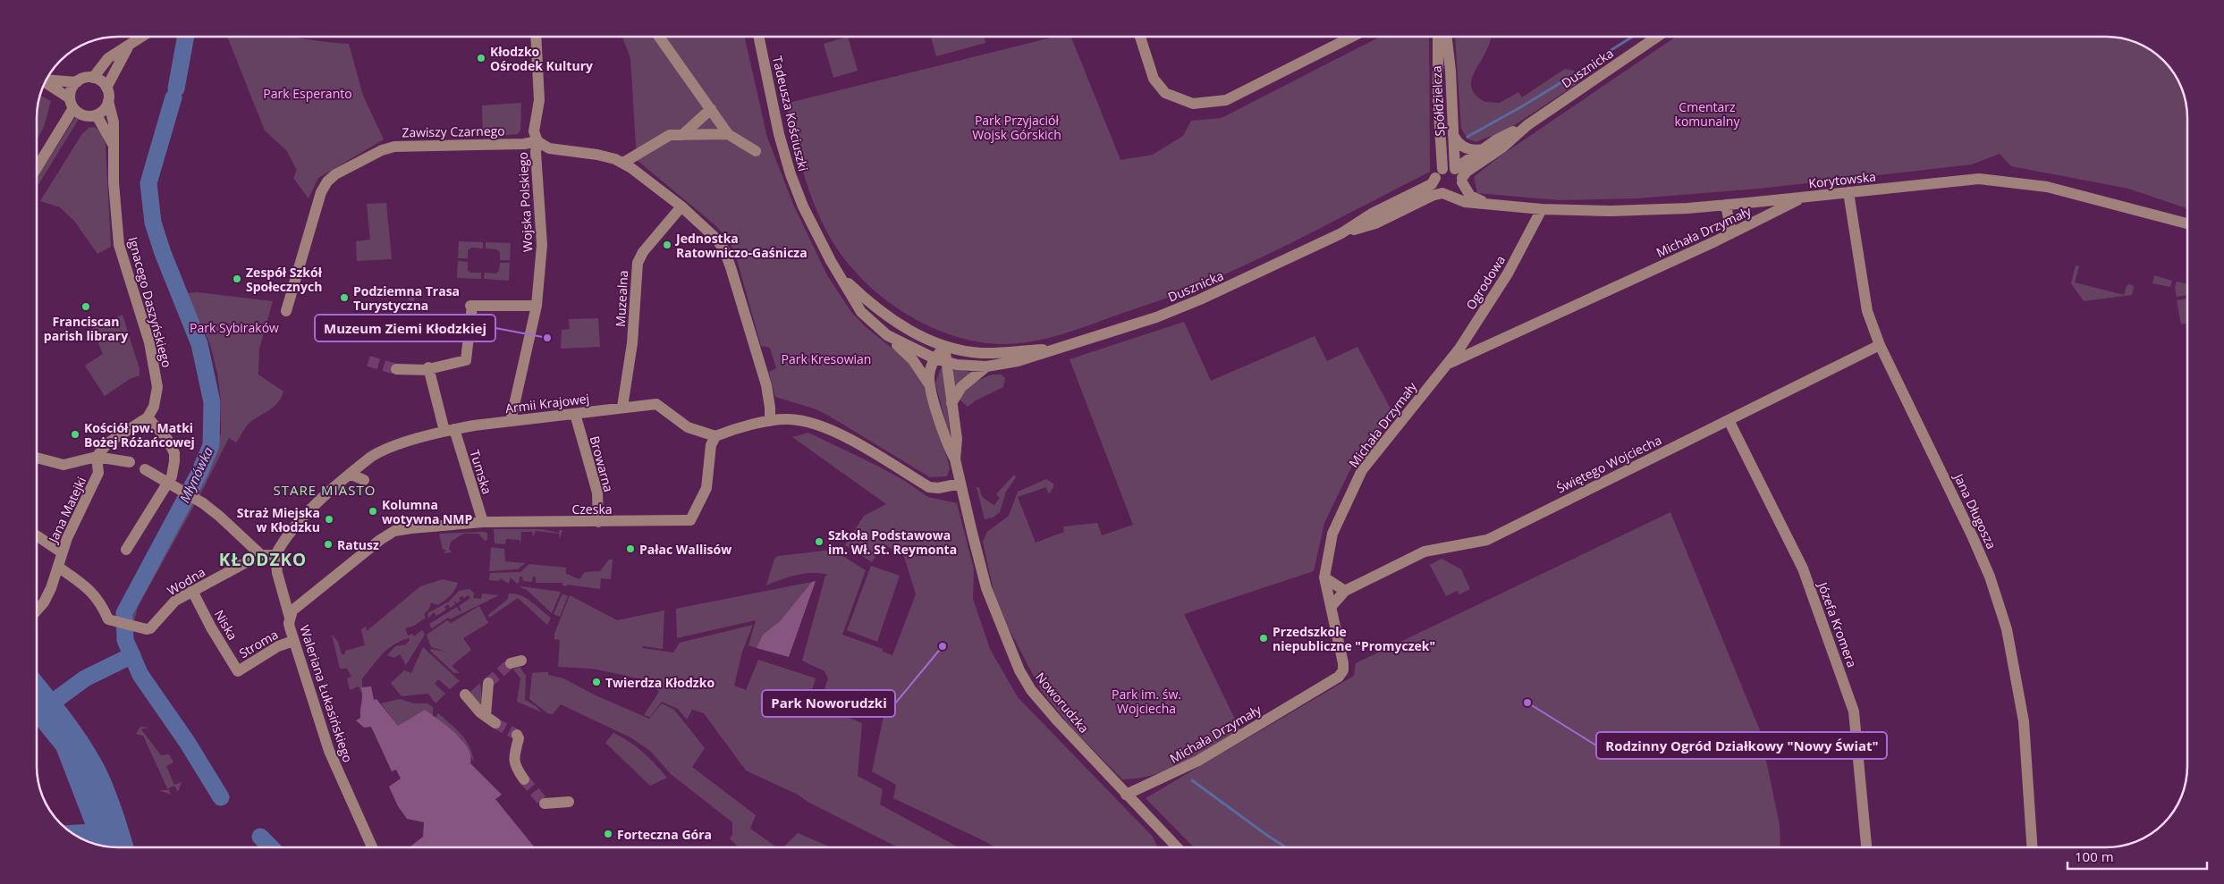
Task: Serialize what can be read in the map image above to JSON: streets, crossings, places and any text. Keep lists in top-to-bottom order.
{
  "streets": {
    "street": [
      "Dusznicka",
      "Spółdzielcza",
      "Tadeusza Kościuszki",
      "Zawiszy Czarnego",
      "Korytowska",
      "Wojska Polskiego",
      "Michała Drzymały",
      "Ogrodowa",
      "Muzealna",
      "Ignacego Daszyńskiego",
      "Armii Krajowej",
      "Browarna",
      "Świętego Wojciecha",
      "Tumska",
      "Czeska",
      "Jana Matejki",
      "Jana Długosza",
      "Wodna",
      "Niska",
      "Józefa Kromera",
      "Stroma",
      "Waleriana Łukasińskiego",
      "Noworudzka"
    ]
  },
  "crossings": [
    ["Dusznicka", "Spółdzielcza"],
    ["Dusznicka", "Tadeusza Kościuszki"],
    ["Dusznicka", "Korytowska"],
    ["Dusznicka", "Noworudzka"],
    ["Spółdzielcza", "Korytowska"],
    ["Tadeusza Kościuszki", "Noworudzka"],
    ["Zawiszy Czarnego", "Wojska Polskiego"],
    ["Korytowska", "Michała Drzymały"],
    ["Korytowska", "Ogrodowa"],
    ["Korytowska", "Jana Długosza"],
    ["Wojska Polskiego", "Armii Krajowej"],
    ["Michała Drzymały", "Ogrodowa"],
    ["Michała Drzymały", "Świętego Wojciecha"],
    ["Michała Drzymały", "Noworudzka"],
    ["Muzealna", "Armii Krajowej"],
    ["Armii Krajowej", "Browarna"],
    ["Armii Krajowej", "Tumska"],
    ["Armii Krajowej", "Czeska"],
    ["Armii Krajowej", "Wodna"],
    ["Armii Krajowej", "Waleriana Łukasińskiego"],
    ["Browarna", "Czeska"],
    ["Świętego Wojciecha", "Jana Długosza"],
    ["Świętego Wojciecha", "Józefa Kromera"],
    ["Tumska", "Czeska"],
    ["Czeska", "Waleriana Łukasińskiego"],
    ["Jana Matejki", "Wodna"],
    ["Wodna", "Niska"],
    ["Wodna", "Waleriana Łukasińskiego"],
    ["Niska", "Stroma"],
    ["Stroma", "Waleriana Łukasińskiego"]
  ],
  "districts": ["STARE MIASTO", "KŁODZKO"],
  "water": ["Młynówka"],
  "parks": [
    "Park Esperanto",
    "Cmentarz komunalny",
    "Park Przyjaciół Wojsk Górskich",
    "Park Sybiraków",
    "Park Kresowian",
    "Park im. św. Wojciecha"
  ],
  "places": [
    "Kłodzko Ośrodek Kultury",
    "Jednostka Ratowniczo-Gaśnicza",
    "Zespół Szkół Społecznych",
    "Podziemna Trasa Turystyczna",
    "Franciscan parish library",
    "Muzeum Ziemi Kłodzkiej",
    "Kościół pw. Matki Bożej Różańcowej",
    "Kolumna wotywna NMP",
    "Straż Miejska w Kłodzku",
    "Szkoła Podstawowa im. Wł. St. Reymonta",
    "Ratusz",
    "Pałac Wallisów",
    "Przedszkole niepubliczne \"Promyczek\"",
    "Park Noworudzki",
    "Twierdza Kłodzko",
    "Rodzinny Ogród Działkowy \"Nowy Świat\"",
    "Forteczna Góra"
  ],
  "scale_bar": "100 m"
}
